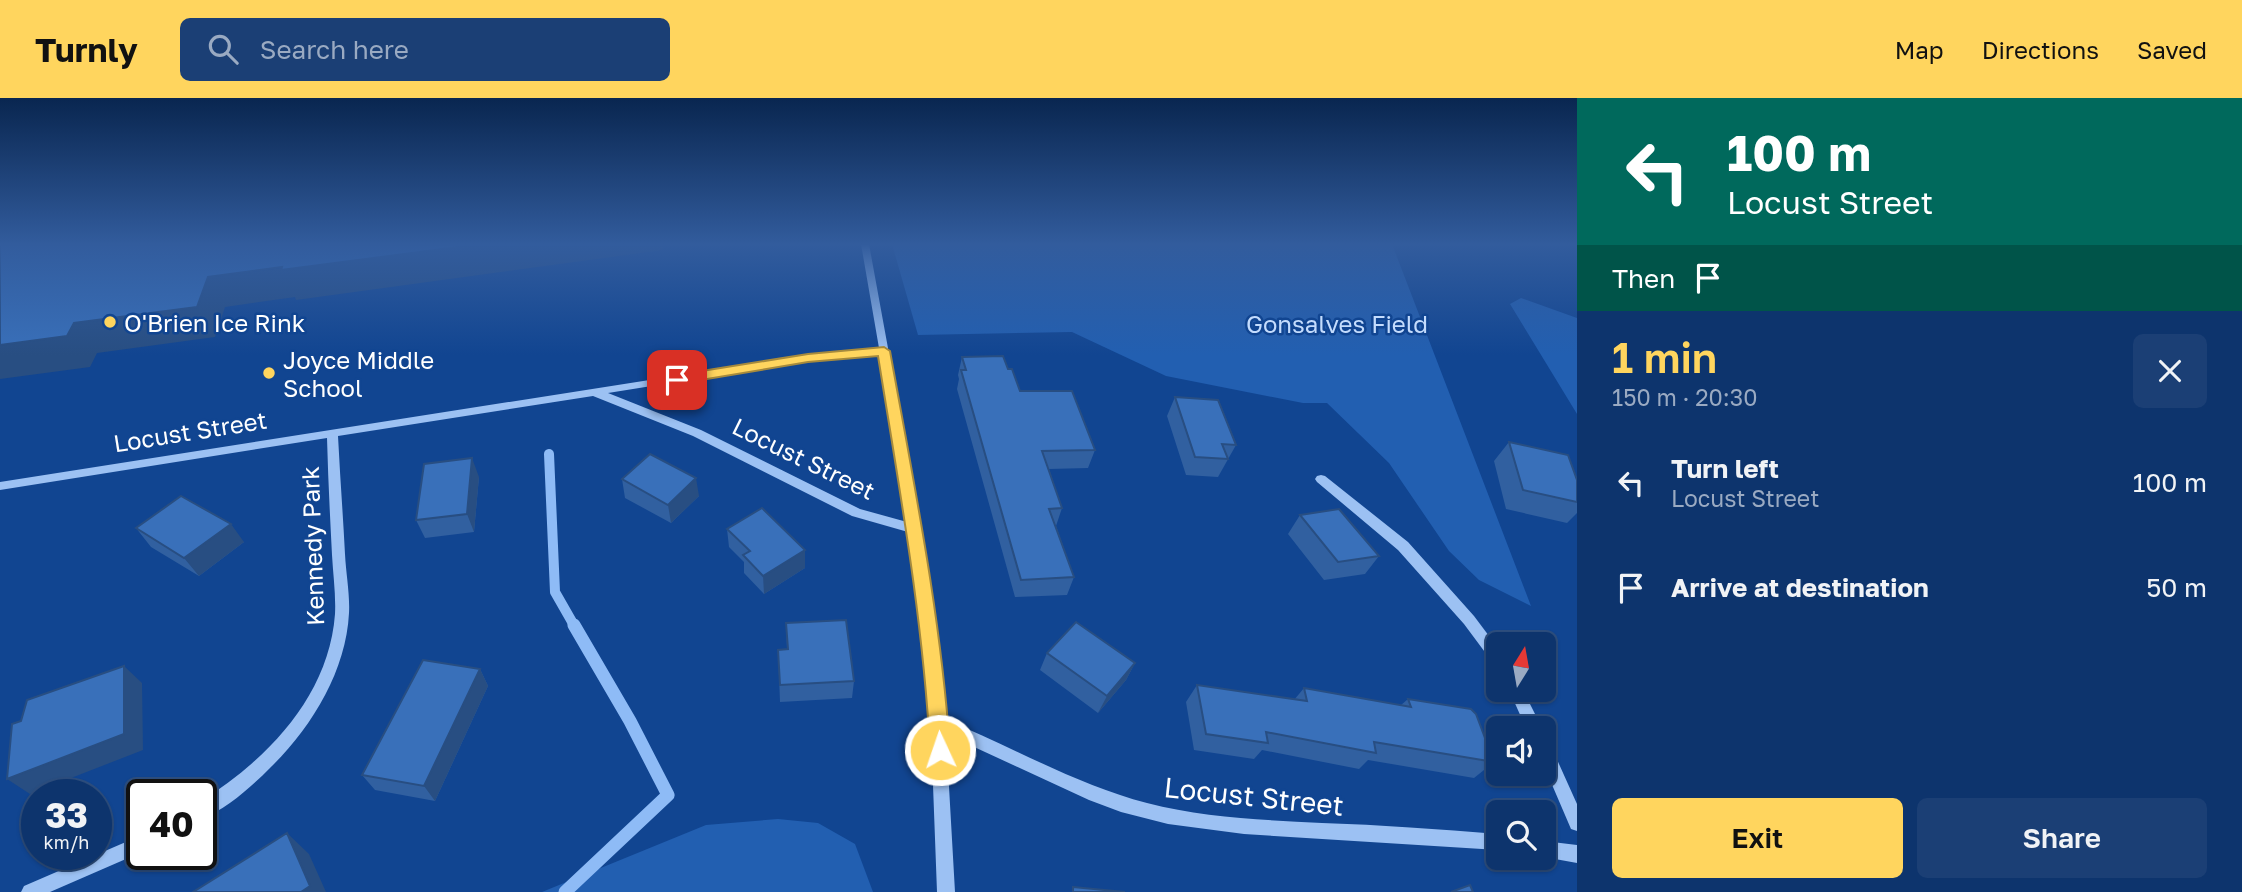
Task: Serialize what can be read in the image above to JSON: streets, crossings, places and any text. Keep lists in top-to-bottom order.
{
  "streets": {
    "street": ["Locust Street", "Kennedy Park"]
  },
  "crossings": [
    ["Locust Street", "Kennedy Park"]
  ],
  "parks": ["Gonsalves Field"],
  "places": ["O'Brien Ice Rink", "Joyce Middle School"],
  "north": "top",
  "page": {
    "header": "Turnly",
    "search": "Search here",
    "nav": ["Map", "Directions", "Saved"],
    "turn": ["100 m", "Locust Street"],
    "then": "Then",
    "heading": ["1 min", "150 m · 20:30"],
    "list": [
      {
        "name": "Turn left",
        "note": "Locust Street",
        "value": "100 m"
      },
      {
        "name": "Arrive at destination",
        "value": "50 m"
      }
    ],
    "speed": "33 km/h",
    "limit": "40",
    "buttons": ["Exit", "Share"]
  }
}
